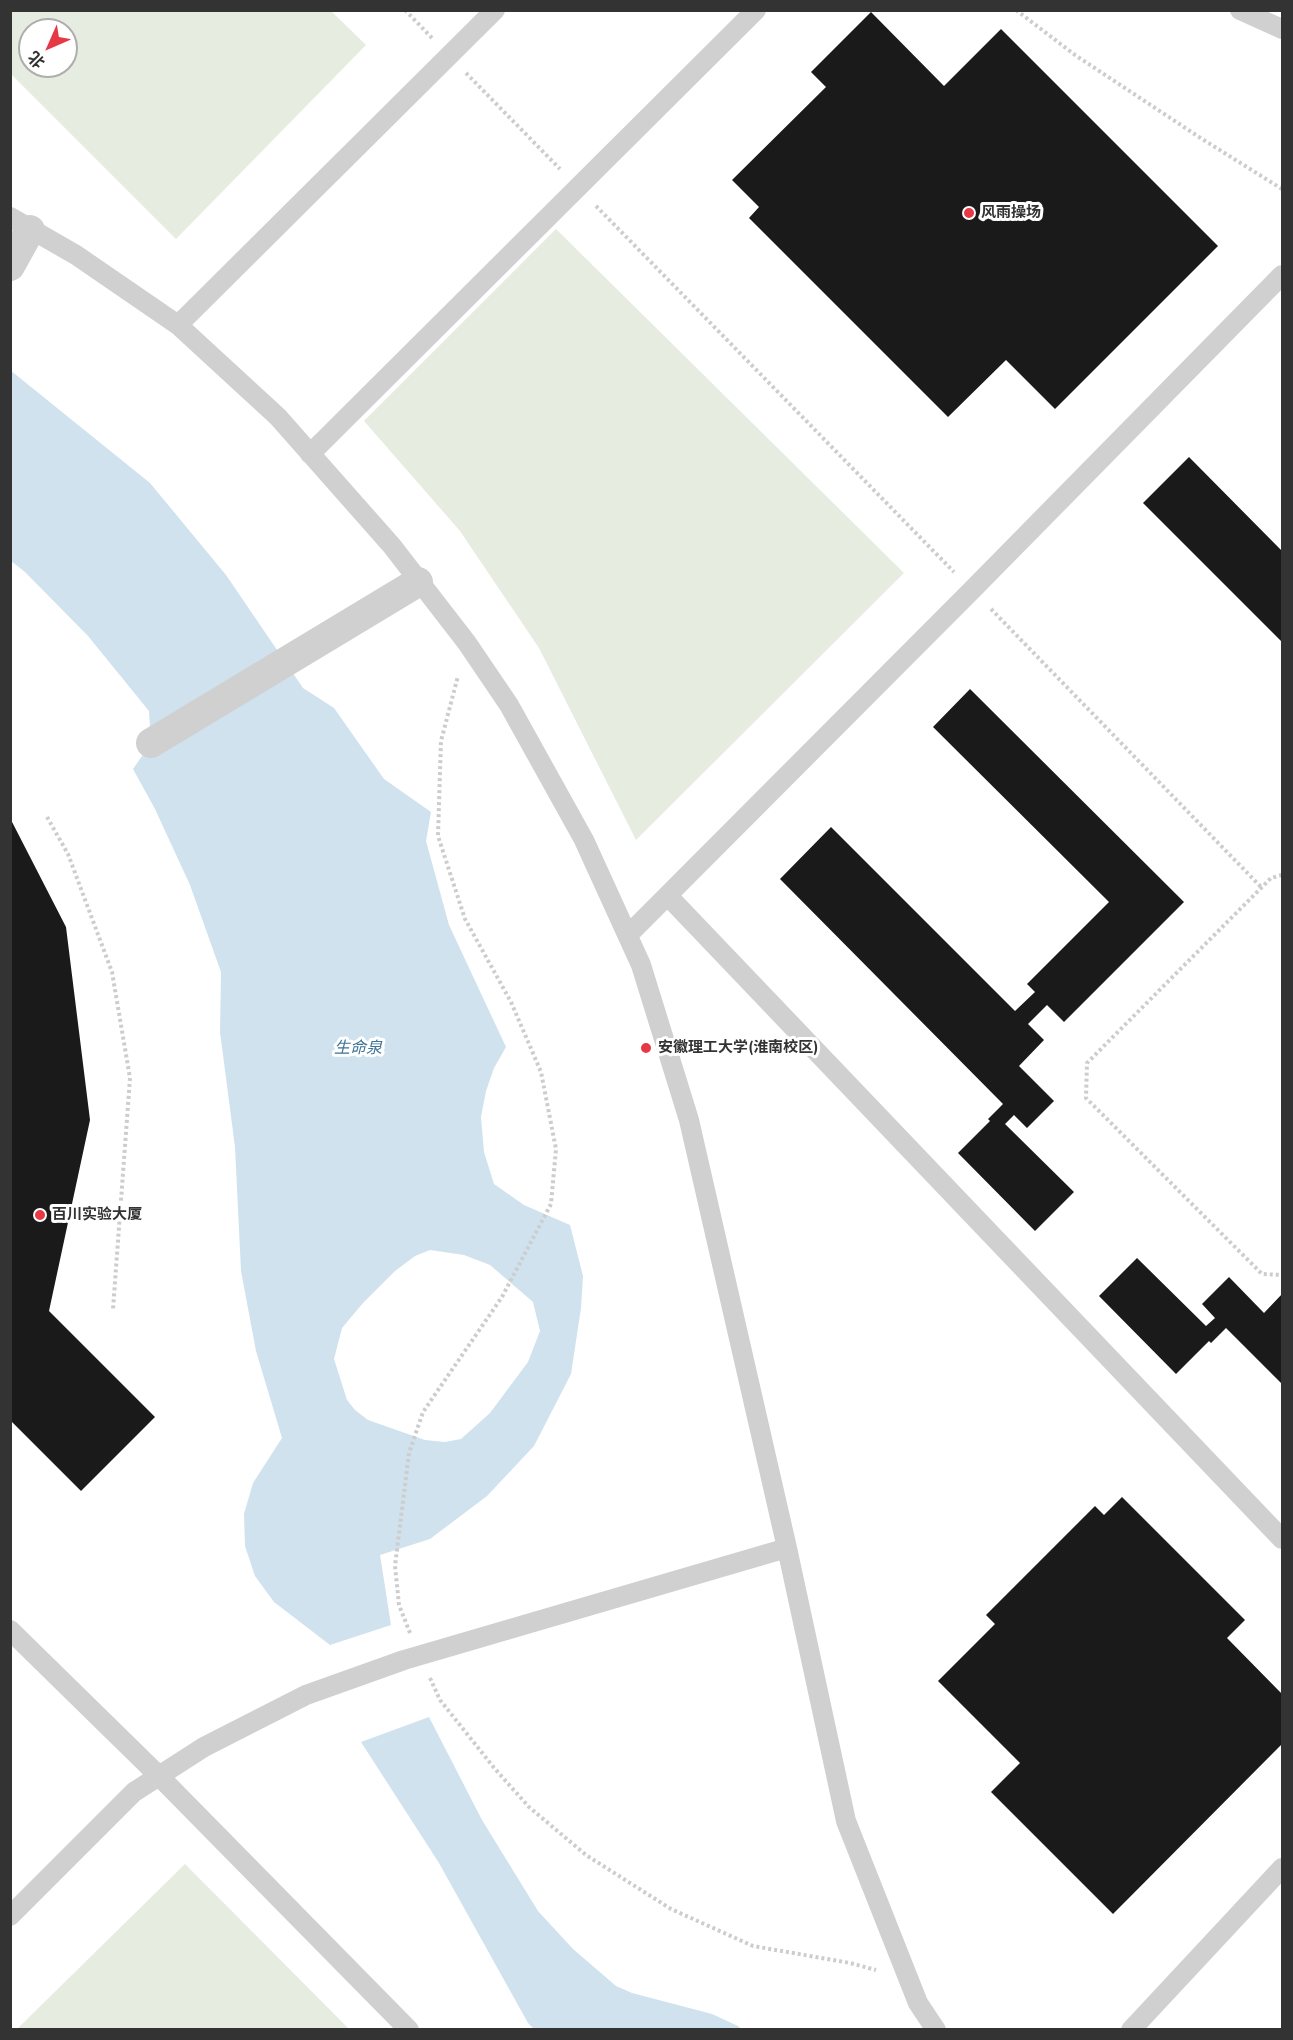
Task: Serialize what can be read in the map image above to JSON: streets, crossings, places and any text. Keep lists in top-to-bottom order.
{
  "water": ["生命泉"],
  "places": ["风雨操场", "安徽理工大学(淮南校区)", "百川实验大厦"],
  "north": "bottom left"
}
